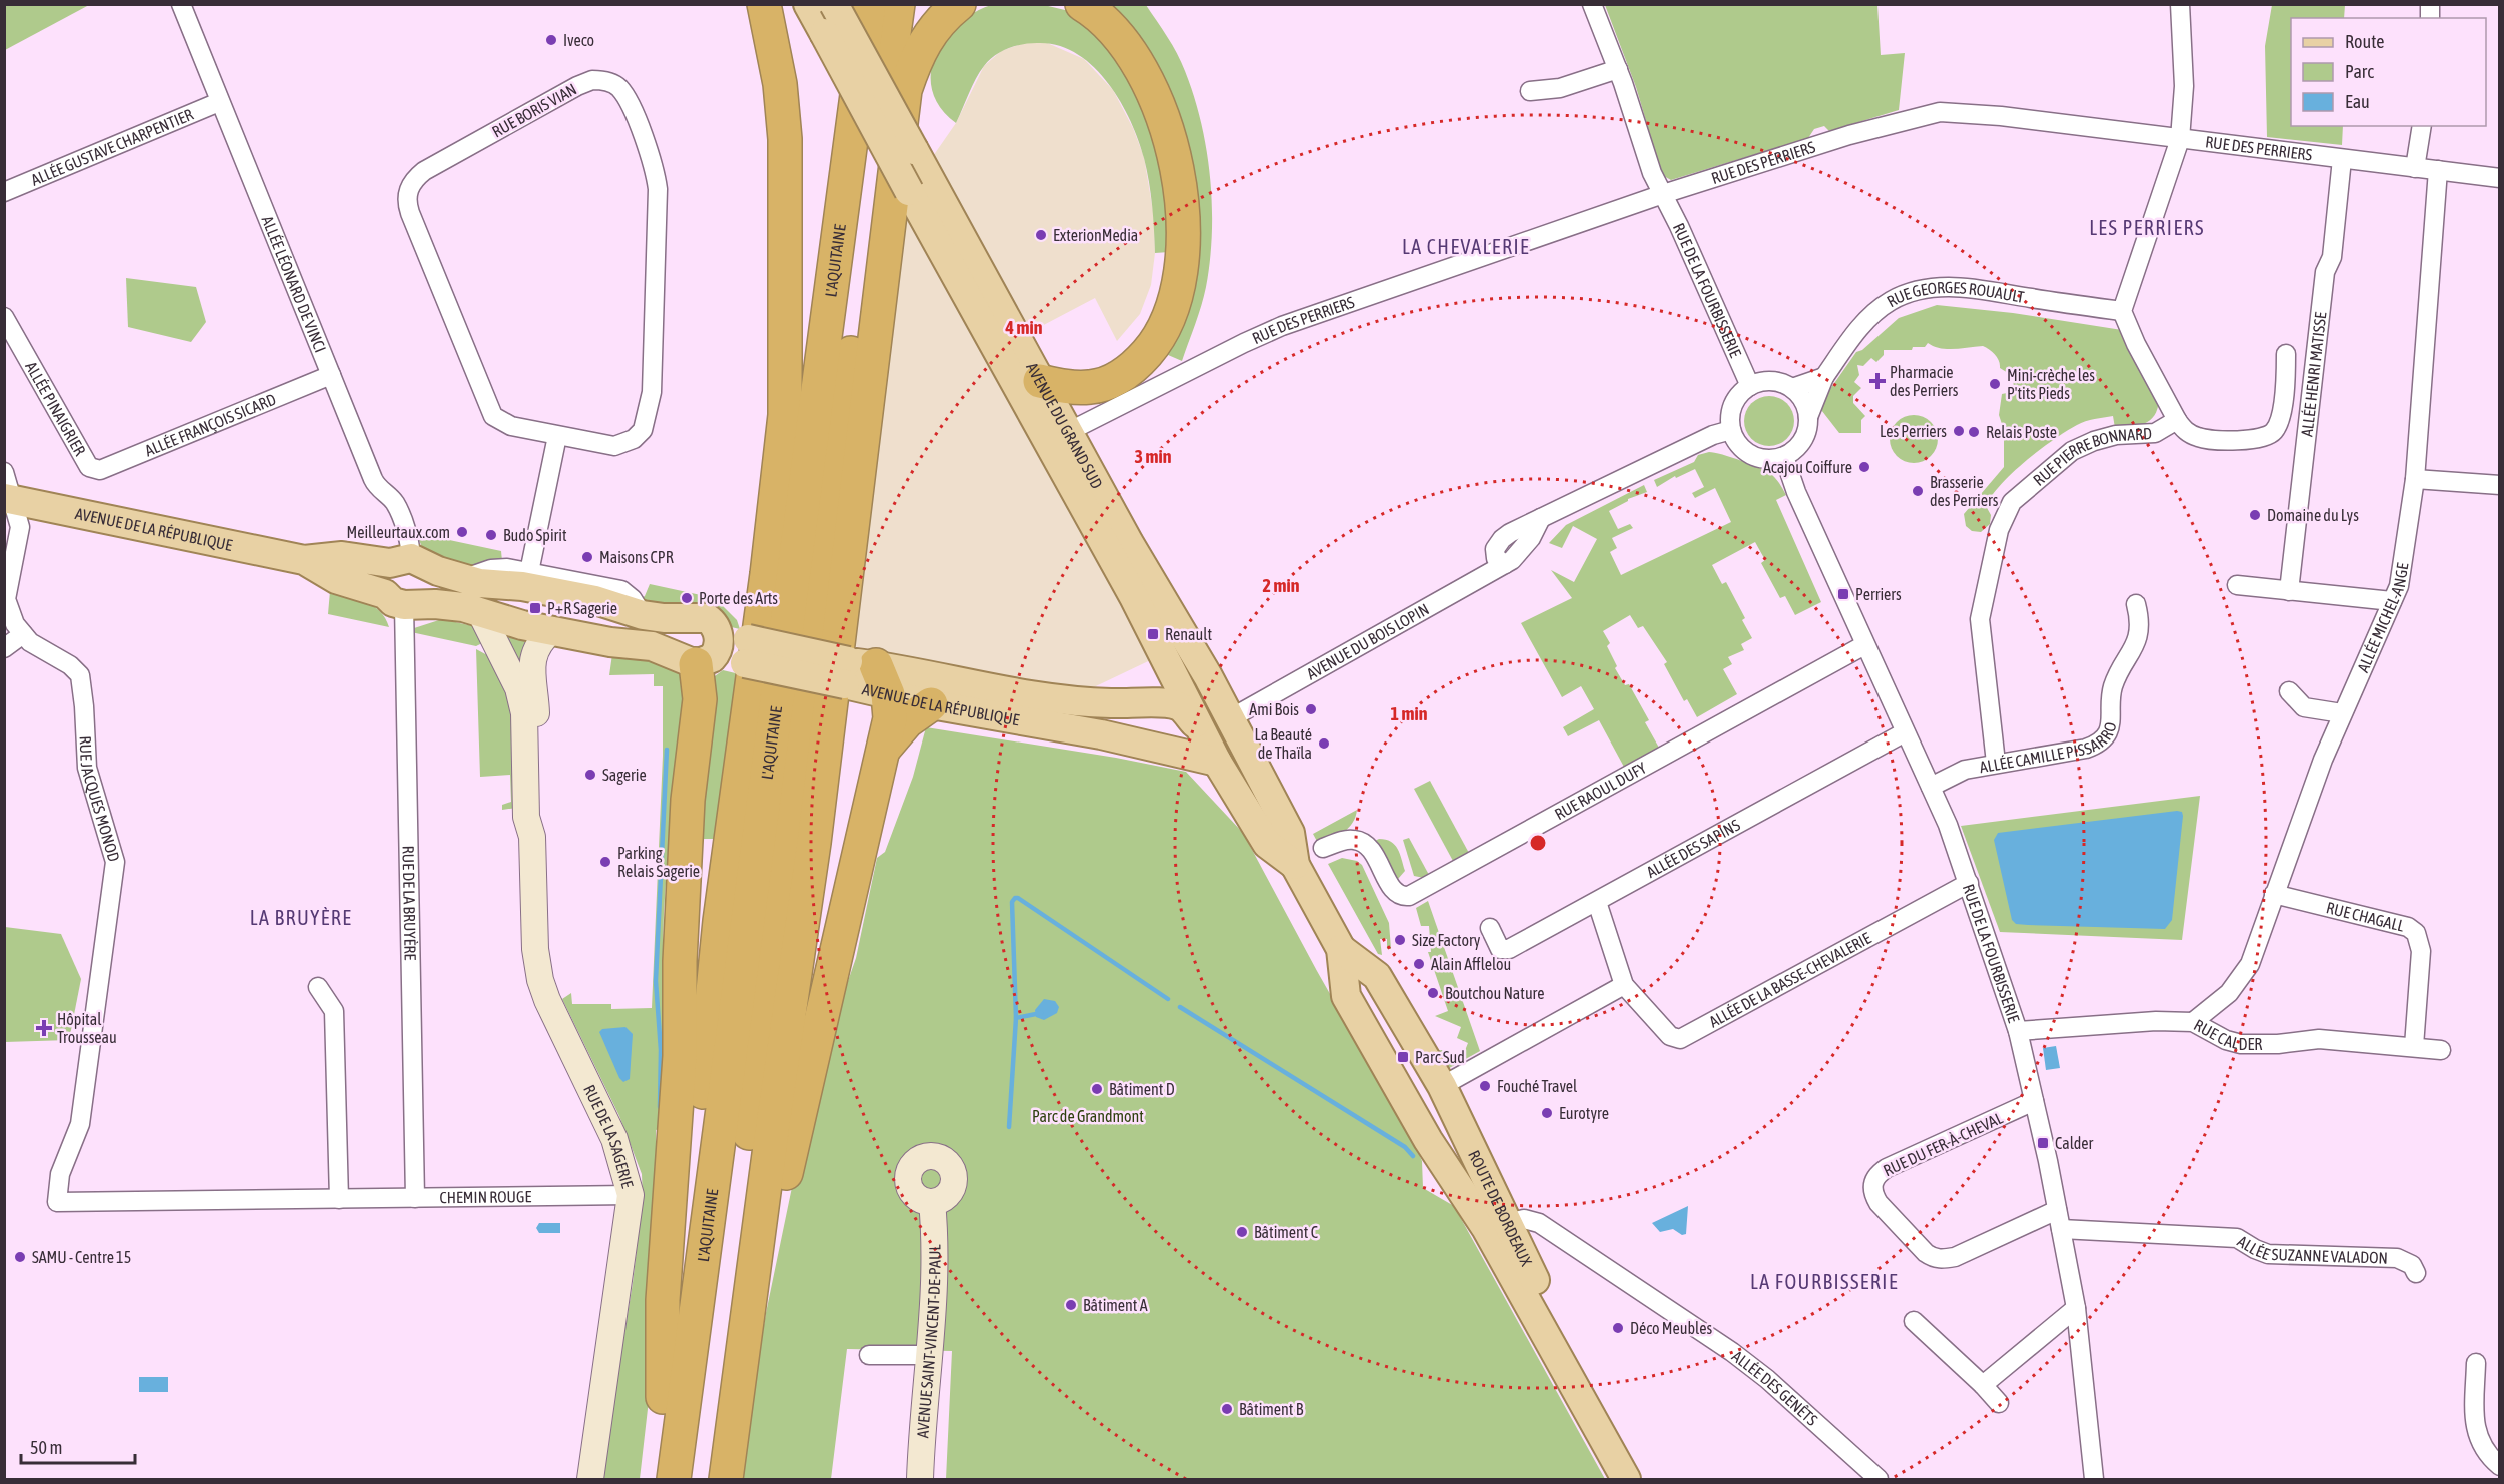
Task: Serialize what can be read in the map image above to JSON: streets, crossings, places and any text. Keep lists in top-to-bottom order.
{
  "streets": {
    "highway": ["L'AQUITAINE"],
    "main road": ["AVENUE DU GRAND SUD", "AVENUE DE LA RÉPUBLIQUE", "ROUTE DE BORDEAUX"],
    "street": [
      "RUE BORIS VIAN",
      "ALLÉE GUSTAVE CHARPENTIER",
      "RUE DES PERRIERS",
      "ALLÉE LÉONARD DE VINCI",
      "RUE DE LA FOURBISSERIE",
      "RUE GEORGES ROUAULT",
      "ALLÉE HENRI MATISSE",
      "ALLÉE PINAIGRIER",
      "ALLÉE FRANÇOIS SICARD",
      "RUE PIERRE BONNARD",
      "ALLÉE MICHEL-ANGE",
      "AVENUE DU BOIS LOPIN",
      "ALLÉE CAMILLE PISSARRO",
      "RUE RAOUL DUFY",
      "RUE JACQUES MONOD",
      "ALLÉE DES SAPINS",
      "RUE DE LA BRUYÈRE",
      "RUE CHAGALL",
      "ALLÉE DE LA BASSE-CHEVALERIE",
      "RUE CALDER",
      "RUE DE LA SAGERIE",
      "RUE DU FER-À-CHEVAL",
      "CHEMIN ROUGE",
      "ALLÉE SUZANNE VALADON",
      "AVENUE SAINT-VINCENT-DE-PAUL",
      "ALLÉE DES GENÊTS"
    ]
  },
  "crossings": [
    ["ALLÉE GUSTAVE CHARPENTIER", "ALLÉE LÉONARD DE VINCI"],
    ["RUE DES PERRIERS", "RUE DE LA FOURBISSERIE"],
    ["RUE DES PERRIERS", "ALLÉE HENRI MATISSE"],
    ["RUE DES PERRIERS", "AVENUE DU GRAND SUD"],
    ["RUE DES PERRIERS", "ALLÉE MICHEL-ANGE"],
    ["ALLÉE LÉONARD DE VINCI", "ALLÉE FRANÇOIS SICARD"],
    ["ALLÉE LÉONARD DE VINCI", "AVENUE DE LA RÉPUBLIQUE"],
    ["RUE DE LA FOURBISSERIE", "RUE GEORGES ROUAULT"],
    ["RUE DE LA FOURBISSERIE", "AVENUE DU BOIS LOPIN"],
    ["RUE DE LA FOURBISSERIE", "ALLÉE CAMILLE PISSARRO"],
    ["RUE DE LA FOURBISSERIE", "RUE RAOUL DUFY"],
    ["RUE DE LA FOURBISSERIE", "ALLÉE DES SAPINS"],
    ["RUE DE LA FOURBISSERIE", "ALLÉE DE LA BASSE-CHEVALERIE"],
    ["RUE DE LA FOURBISSERIE", "RUE CALDER"],
    ["RUE DE LA FOURBISSERIE", "RUE DU FER-À-CHEVAL"],
    ["RUE DE LA FOURBISSERIE", "ALLÉE SUZANNE VALADON"],
    ["RUE GEORGES ROUAULT", "AVENUE DU BOIS LOPIN"],
    ["ALLÉE PINAIGRIER", "ALLÉE FRANÇOIS SICARD"],
    ["AVENUE DU GRAND SUD", "AVENUE DE LA RÉPUBLIQUE"],
    ["AVENUE DU GRAND SUD", "AVENUE DU BOIS LOPIN"],
    ["AVENUE DU GRAND SUD", "ROUTE DE BORDEAUX"],
    ["RUE PIERRE BONNARD", "ALLÉE CAMILLE PISSARRO"],
    ["AVENUE DE LA RÉPUBLIQUE", "RUE DE LA BRUYÈRE"],
    ["AVENUE DE LA RÉPUBLIQUE", "RUE DE LA SAGERIE"],
    ["ALLÉE MICHEL-ANGE", "RUE CHAGALL"],
    ["ALLÉE MICHEL-ANGE", "RUE CALDER"],
    ["RUE JACQUES MONOD", "CHEMIN ROUGE"],
    ["ALLÉE DES SAPINS", "ALLÉE DE LA BASSE-CHEVALERIE"],
    ["RUE DE LA BRUYÈRE", "CHEMIN ROUGE"],
    ["RUE CHAGALL", "RUE CALDER"],
    ["RUE DE LA SAGERIE", "CHEMIN ROUGE"],
    ["ROUTE DE BORDEAUX", "ALLÉE DES GENÊTS"]
  ],
  "districts": [
    "LES PERRIERS",
    "LA CHEVALERIE",
    "LA BRUYÈRE",
    "LA FOURBISSERIE"
  ],
  "parks": ["Parc de Grandmont"],
  "places": {
    "other": [
      "Iveco",
      "ExterionMedia",
      "Mini-crèche les P'tits Pieds",
      "Les Perriers",
      "Relais Poste",
      "Acajou Coiffure",
      "Brasserie des Perriers",
      "Domaine du Lys",
      "Meilleurtaux.com",
      "Budo Spirit",
      "Maisons CPR",
      "Porte des Arts",
      "Ami Bois",
      "La Beauté de Thaïla",
      "Sagerie",
      "Parking Relais Sagerie",
      "Size Factory",
      "Alain Afflelou",
      "Boutchou Nature",
      "Fouché Travel",
      "Bâtiment D",
      "Eurotyre",
      "Bâtiment C",
      "SAMU - Centre 15",
      "Bâtiment A",
      "Déco Meubles",
      "Bâtiment B"
    ],
    "health": ["Pharmacie des Perriers", "Hôpital Trousseau"],
    "transit": [
      "Perriers",
      "P+R Sagerie",
      "Renault",
      "Parc Sud",
      "Calder"
    ]
  },
  "legend": ["Route", "Parc", "Eau"],
  "scale_bar": "50 m",
  "rings": [
    "4 min",
    "3 min",
    "2 min",
    "1 min"
  ]
}
